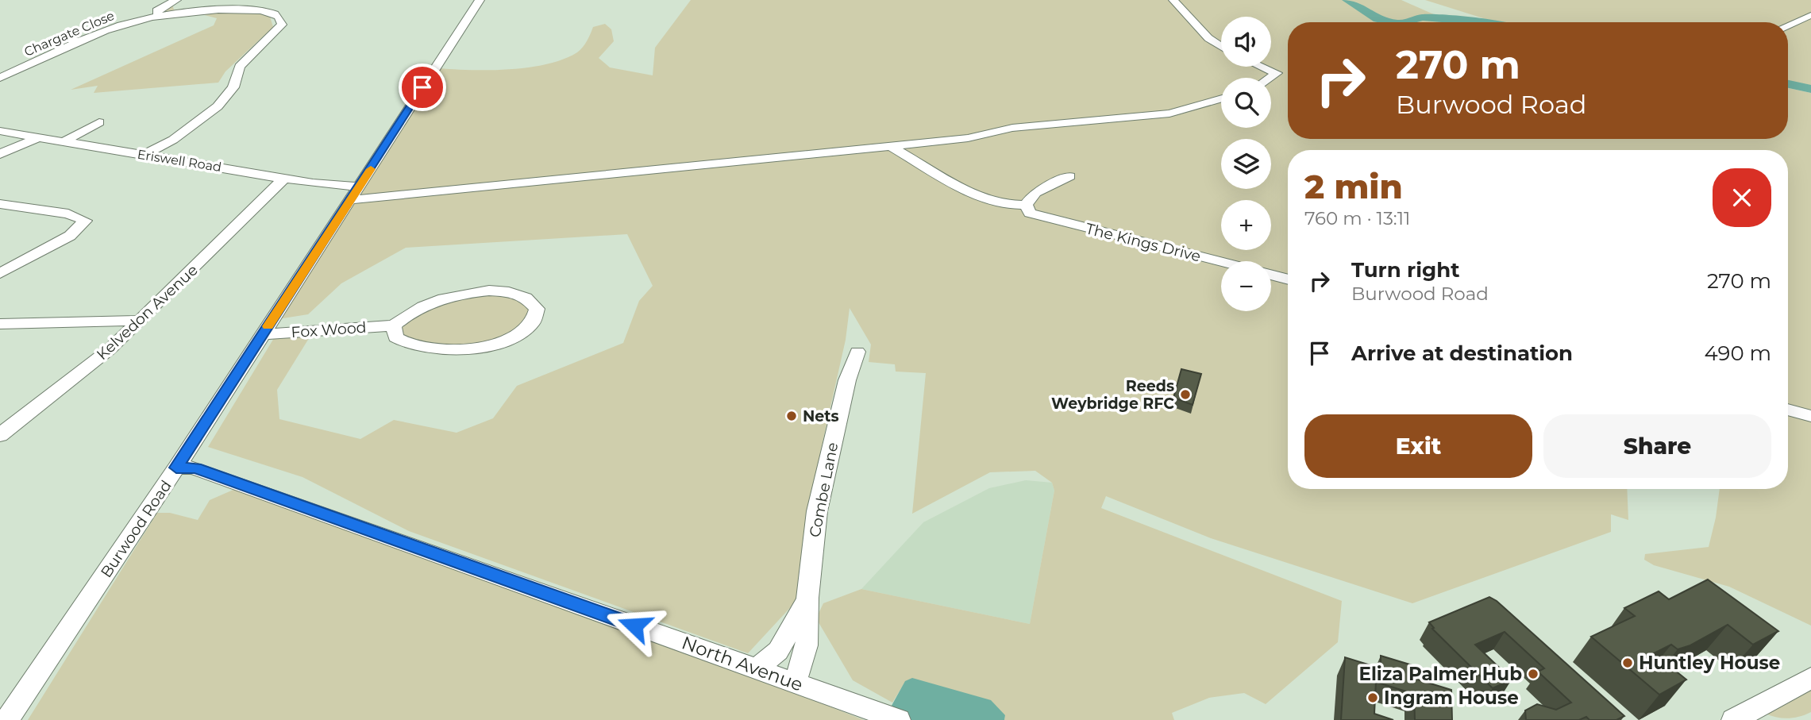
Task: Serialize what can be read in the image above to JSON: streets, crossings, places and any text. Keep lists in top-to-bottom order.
{
  "streets": {
    "street": [
      "Chargate Close",
      "Eriswell Road",
      "The Kings Drive",
      "Kelvedon Avenue",
      "Fox Wood",
      "Combe Lane",
      "Burwood Road",
      "North Avenue"
    ]
  },
  "crossings": [
    ["Chargate Close", "Eriswell Road"],
    ["Eriswell Road", "The Kings Drive"],
    ["Eriswell Road", "Kelvedon Avenue"],
    ["Eriswell Road", "Burwood Road"],
    ["Fox Wood", "Burwood Road"],
    ["Combe Lane", "North Avenue"],
    ["Burwood Road", "North Avenue"]
  ],
  "places": [
    "Reeds Weybridge RFC",
    "Nets",
    "Huntley House",
    "Eliza Palmer Hub",
    "Ingram House"
  ],
  "page": {
    "map_buttons": ["+", "−"],
    "turn": ["270 m", "Burwood Road"],
    "heading": ["2 min", "760 m · 13:11"],
    "list": [
      {
        "name": "Turn right",
        "note": "Burwood Road",
        "value": "270 m"
      },
      {
        "name": "Arrive at destination",
        "value": "490 m"
      }
    ],
    "buttons": ["Exit", "Share"]
  }
}
